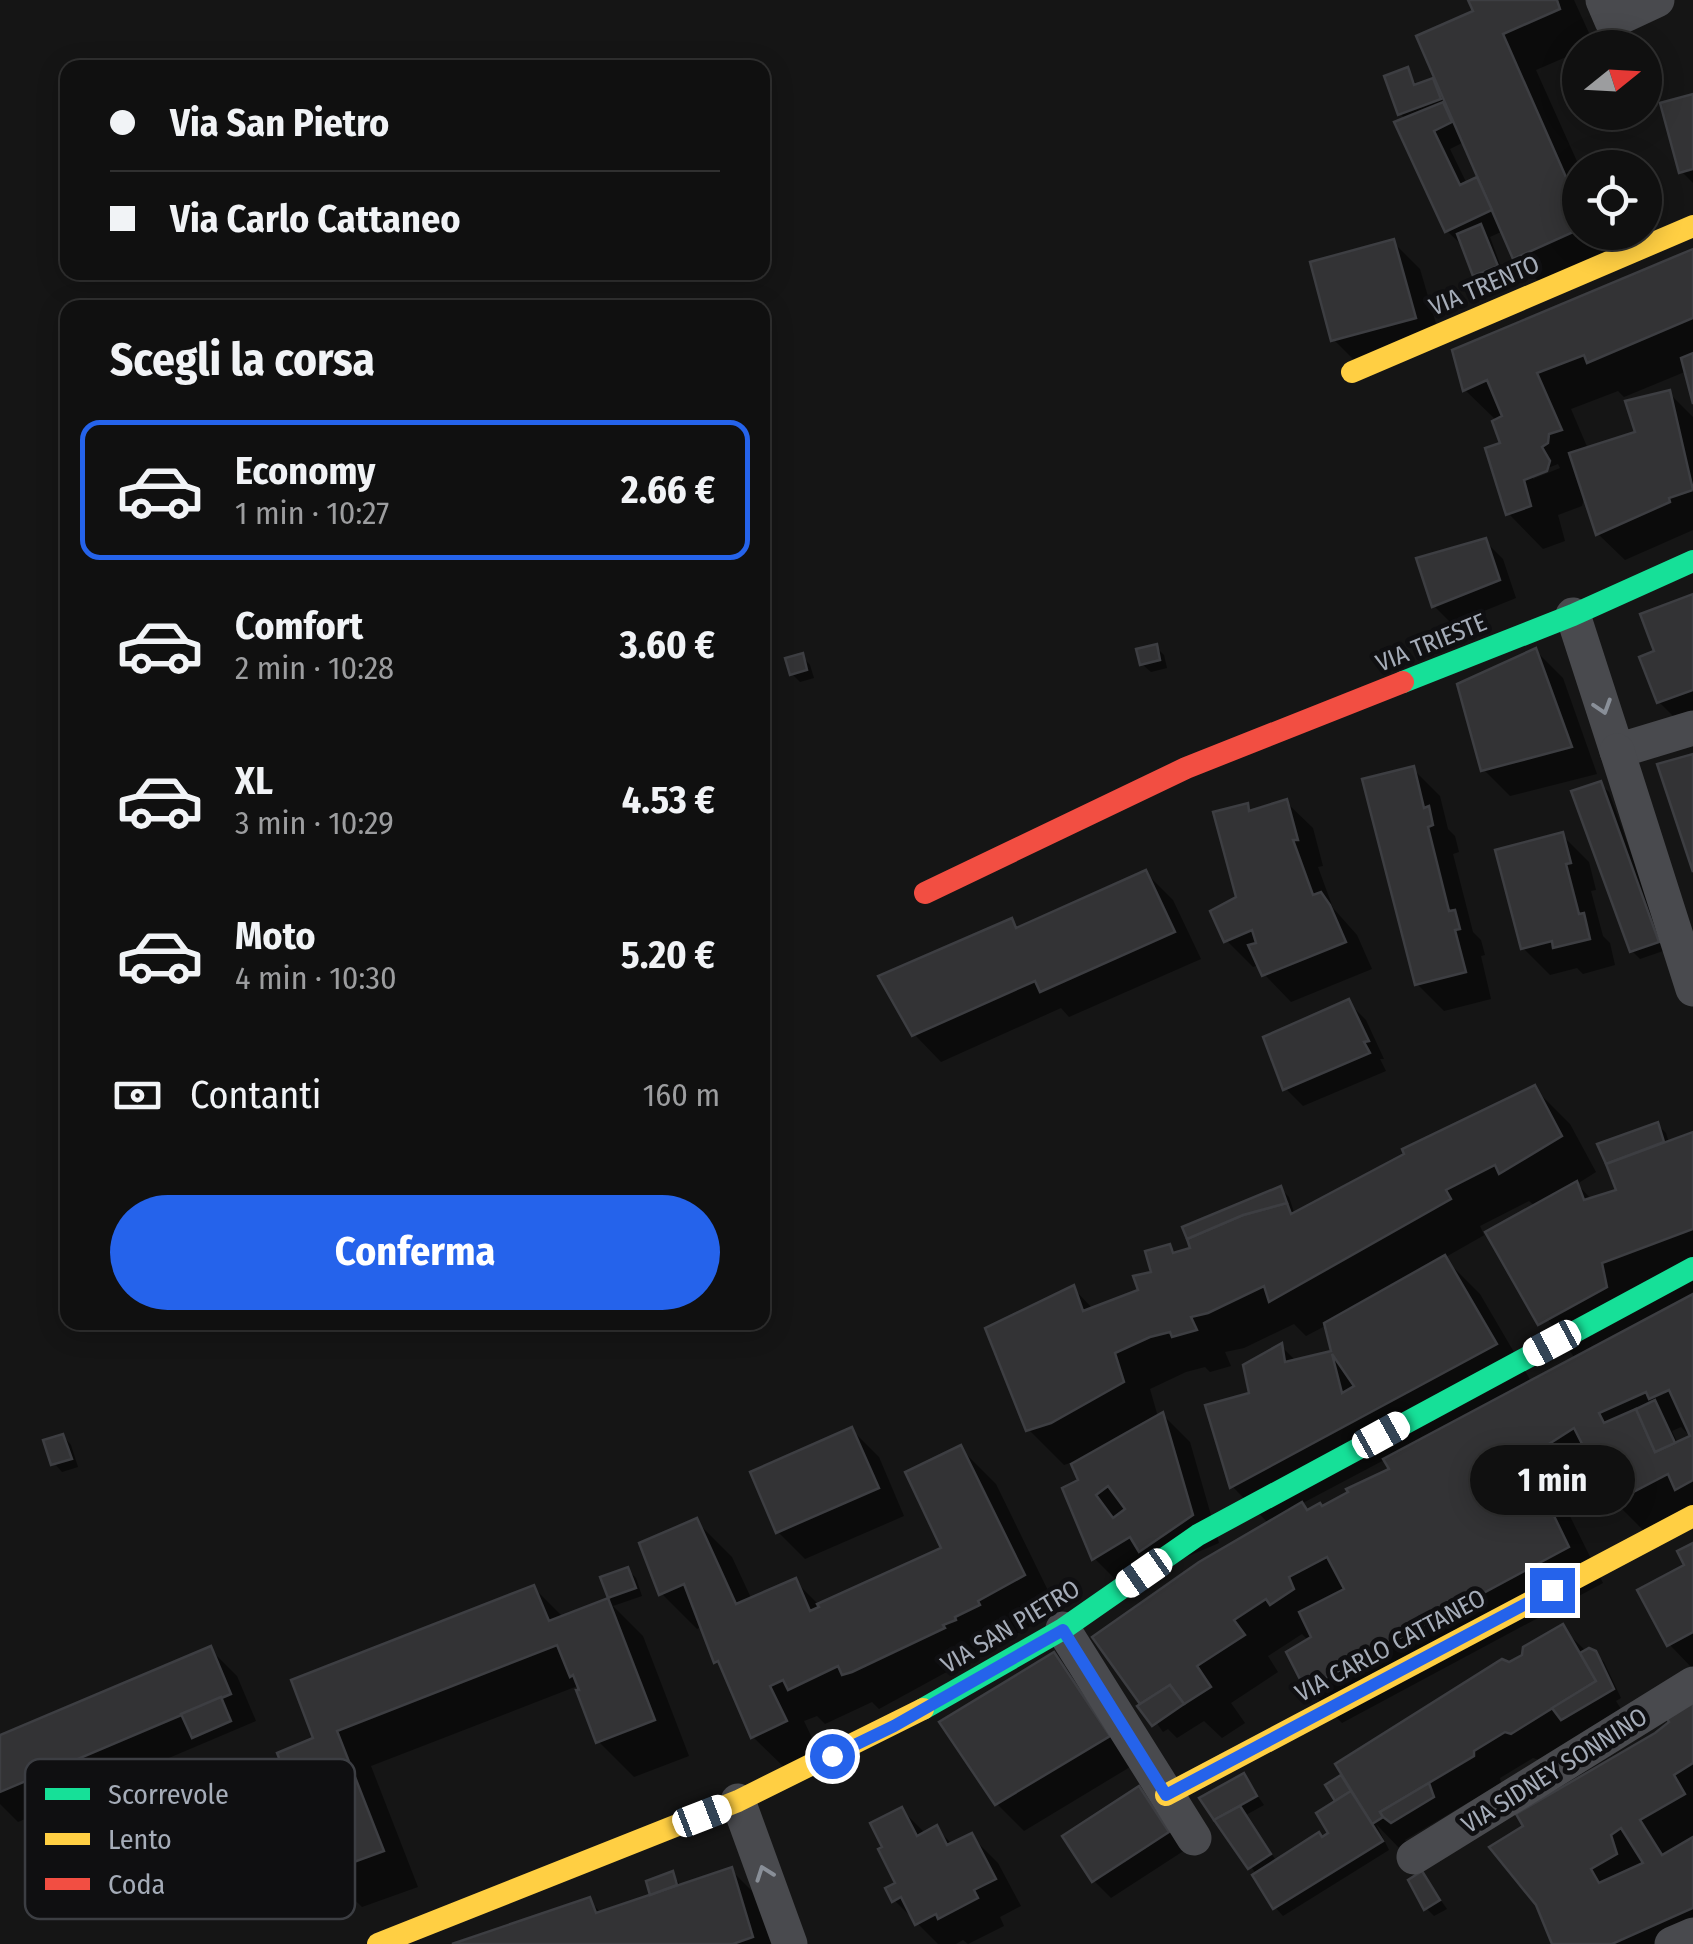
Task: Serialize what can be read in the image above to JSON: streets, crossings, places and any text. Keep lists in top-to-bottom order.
{
  "streets": {
    "street": [
      "VIA TRENTO",
      "VIA TRIESTE",
      "VIA SAN PIETRO",
      "VIA CARLO CATTANEO",
      "VIA SIDNEY SONNINO"
    ]
  },
  "legend": ["Scorrevole", "Lento", "Coda"],
  "north": "right",
  "page": {
    "banner": ["Via San Pietro", "Via Carlo Cattaneo"],
    "heading": "Scegli la corsa",
    "list": [
      {
        "name": "Economy",
        "note": "1 min · 10:27",
        "value": "2.66 €"
      },
      {
        "name": "Comfort",
        "note": "2 min · 10:28",
        "value": "3.60 €"
      },
      {
        "name": "XL",
        "note": "3 min · 10:29",
        "value": "4.53 €"
      },
      {
        "name": "Moto",
        "note": "4 min · 10:30",
        "value": "5.20 €"
      }
    ],
    "pay": ["Contanti", "160 m"],
    "buttons": "Conferma",
    "bubble": "1 min"
  }
}
